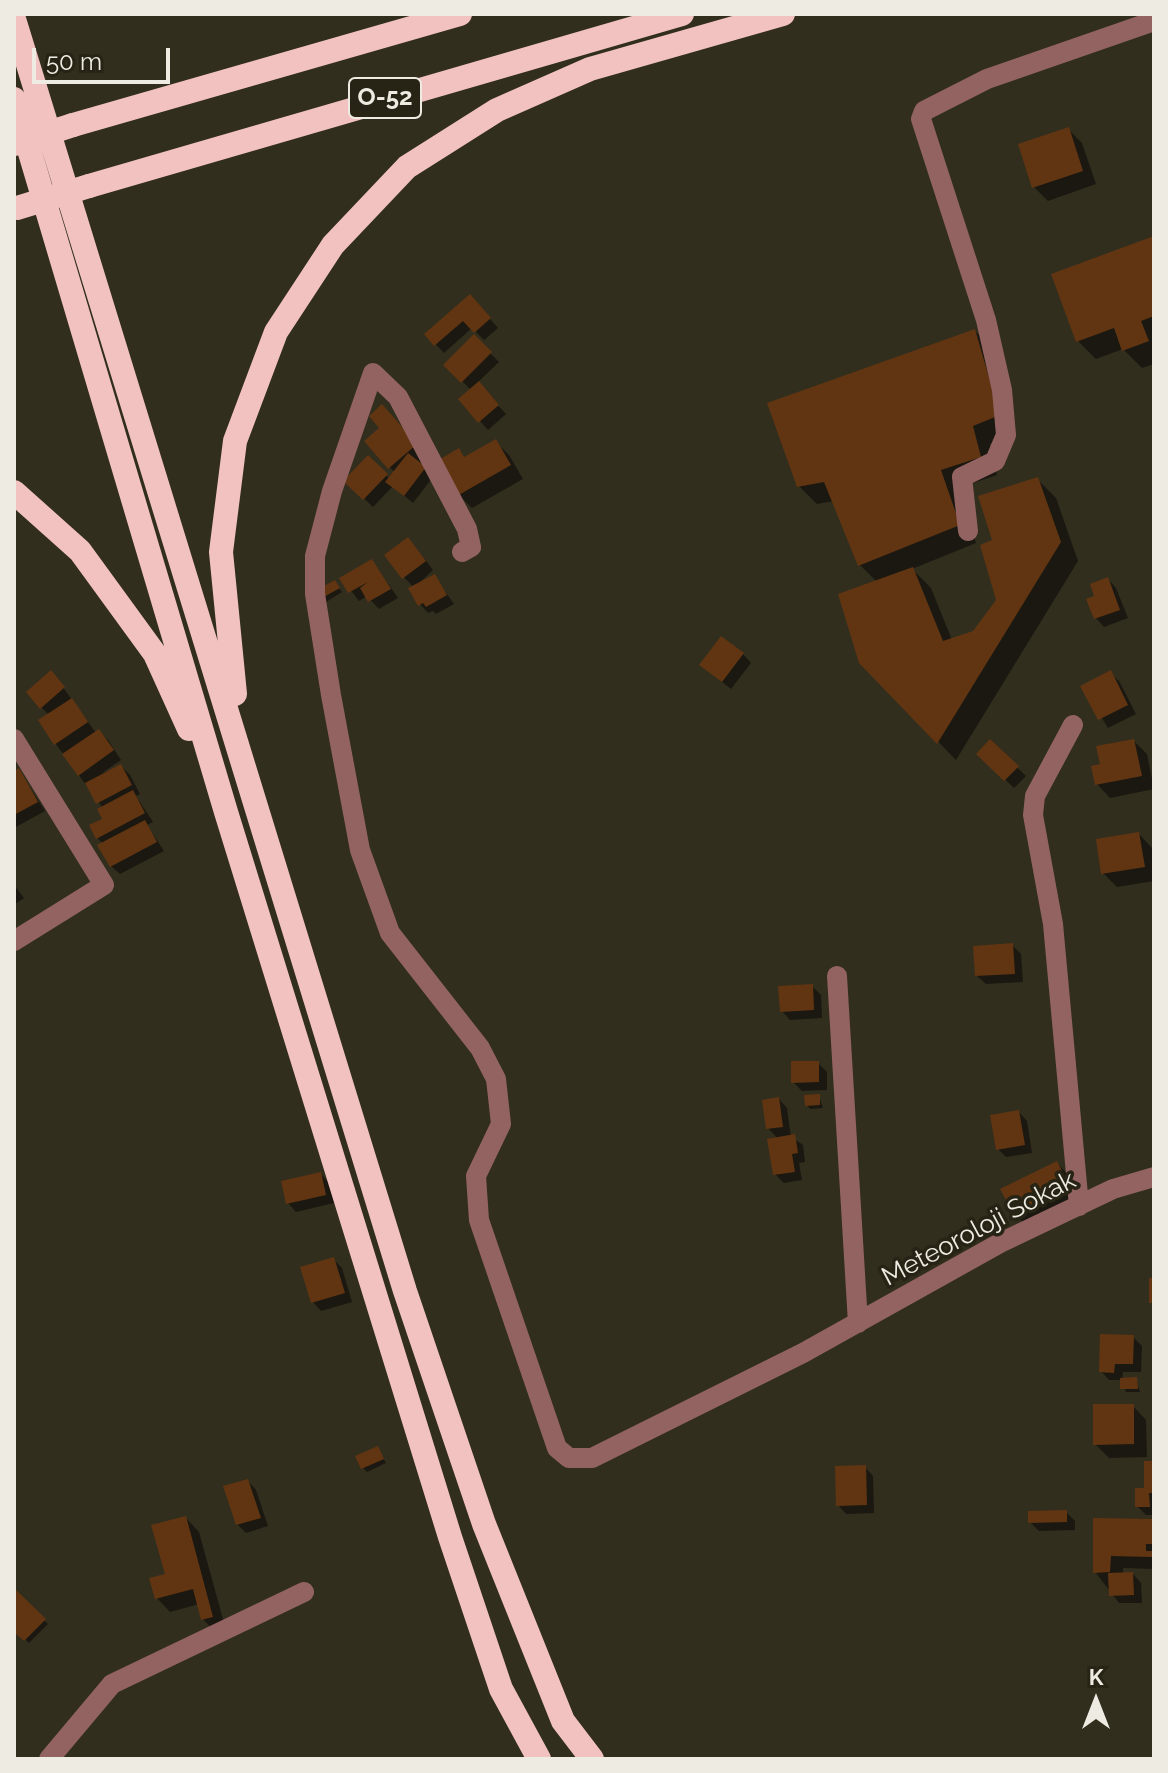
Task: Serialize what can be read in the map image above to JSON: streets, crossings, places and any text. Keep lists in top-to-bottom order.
{
  "streets": {
    "highway": ["O-52"],
    "street": ["Meteoroloji Sokak"]
  },
  "scale_bar": "50 m",
  "north": "top"
}
